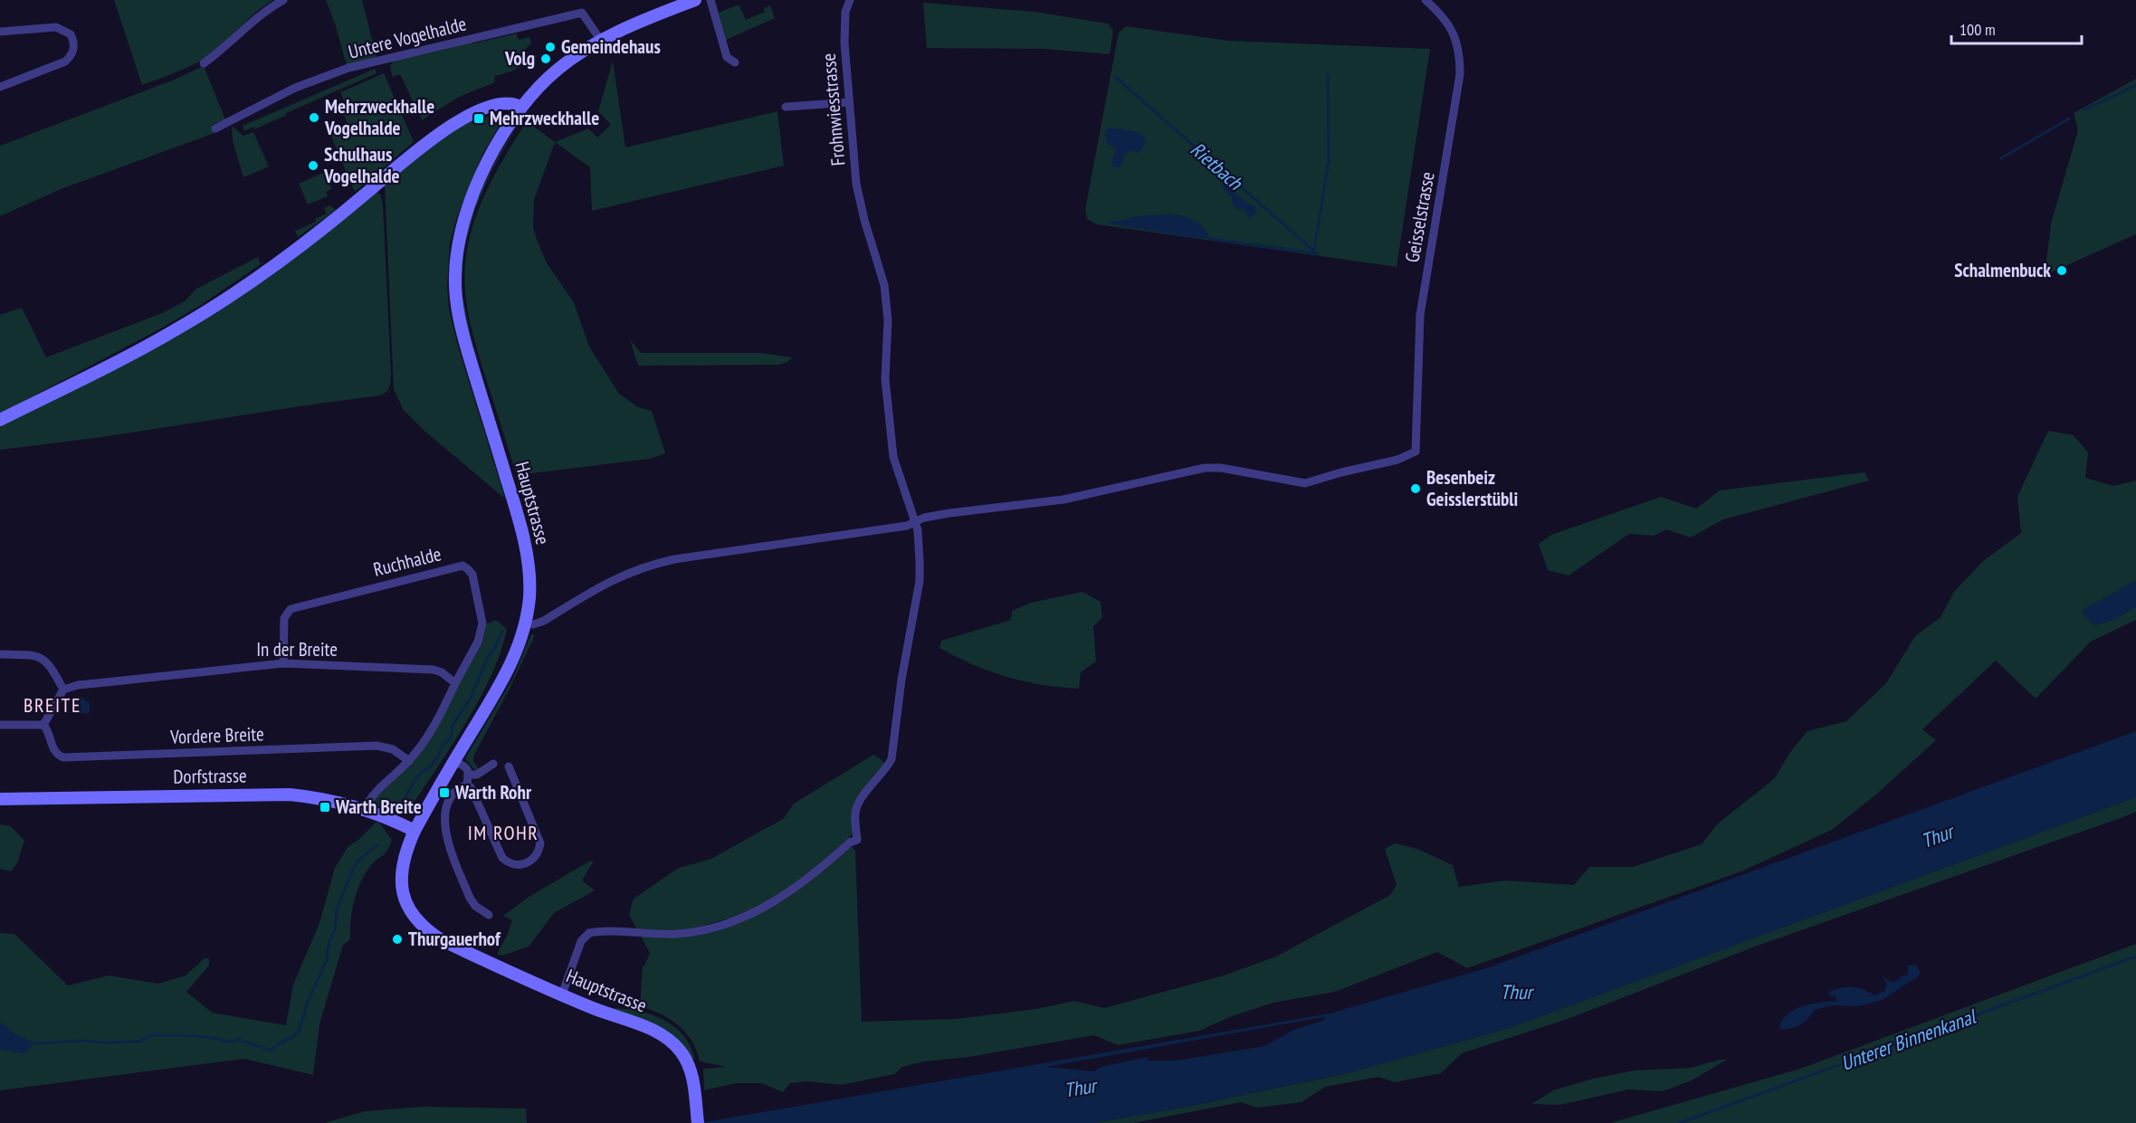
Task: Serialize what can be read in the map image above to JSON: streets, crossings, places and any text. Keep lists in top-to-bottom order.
{
  "streets": {
    "main road": ["Hauptstrasse", "Dorfstrasse"],
    "street": [
      "Untere Vogelhalde",
      "Frohnwiesstrasse",
      "Geisselstrasse",
      "Ruchhalde",
      "In der Breite",
      "Vordere Breite"
    ]
  },
  "crossings": [
    ["Untere Vogelhalde", "Hauptstrasse"],
    ["Frohnwiesstrasse", "Geisselstrasse"],
    ["Frohnwiesstrasse", "Hauptstrasse"],
    ["Hauptstrasse", "Dorfstrasse"],
    ["Ruchhalde", "In der Breite"]
  ],
  "districts": ["BREITE", "IM ROHR"],
  "water": ["Rietbach", "Thur", "Unterer Binnenkanal"],
  "places": {
    "other": [
      "Gemeindehaus",
      "Volg",
      "Mehrzweckhalle Vogelhalde",
      "Schulhaus Vogelhalde",
      "Schalmenbuck",
      "Besenbeiz Geisslerstübli",
      "Thurgauerhof"
    ],
    "transit": ["Mehrzweckhalle", "Warth Rohr", "Warth Breite"]
  },
  "scale_bar": "100 m"
}
